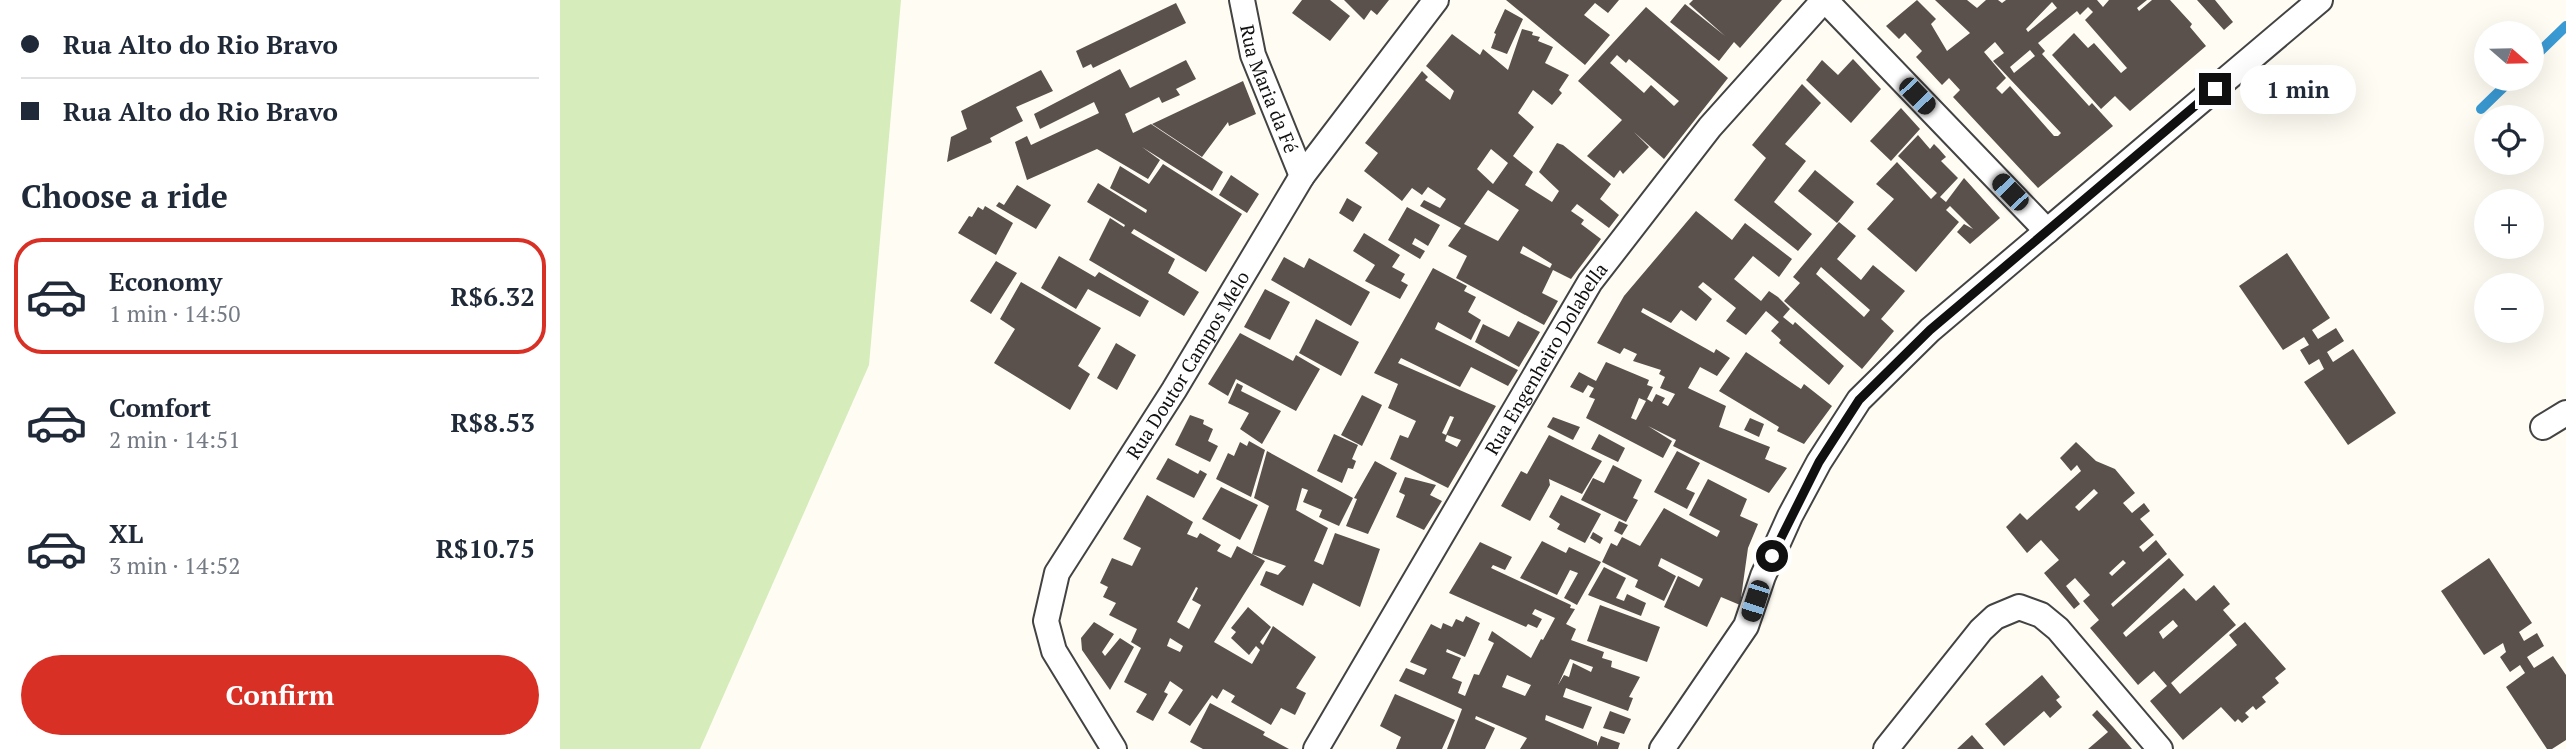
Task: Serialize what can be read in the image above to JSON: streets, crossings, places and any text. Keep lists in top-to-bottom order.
{
  "streets": {
    "street": ["Rua Maria da Fé", "Rua Engenheiro Dolabella", "Rua Doutor Campos Melo"]
  },
  "crossings": [
    ["Rua Maria da Fé", "Rua Doutor Campos Melo"]
  ],
  "north": "right",
  "page": {
    "banner": ["Rua Alto do Rio Bravo", "Rua Alto do Rio Bravo"],
    "map_buttons": ["+", "−"],
    "bubble": "1 min",
    "heading": "Choose a ride",
    "list": [
      {
        "name": "Economy",
        "note": "1 min · 14:50",
        "value": "R$6.32"
      },
      {
        "name": "Comfort",
        "note": "2 min · 14:51",
        "value": "R$8.53"
      },
      {
        "name": "XL",
        "note": "3 min · 14:52",
        "value": "R$10.75"
      }
    ],
    "buttons": "Confirm"
  }
}
